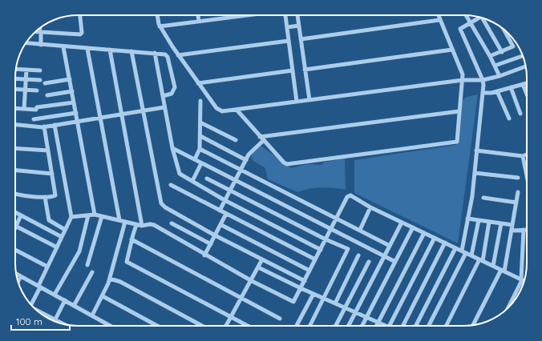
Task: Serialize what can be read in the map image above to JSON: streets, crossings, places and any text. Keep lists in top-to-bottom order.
{
  "scale_bar": "100 m"
}
